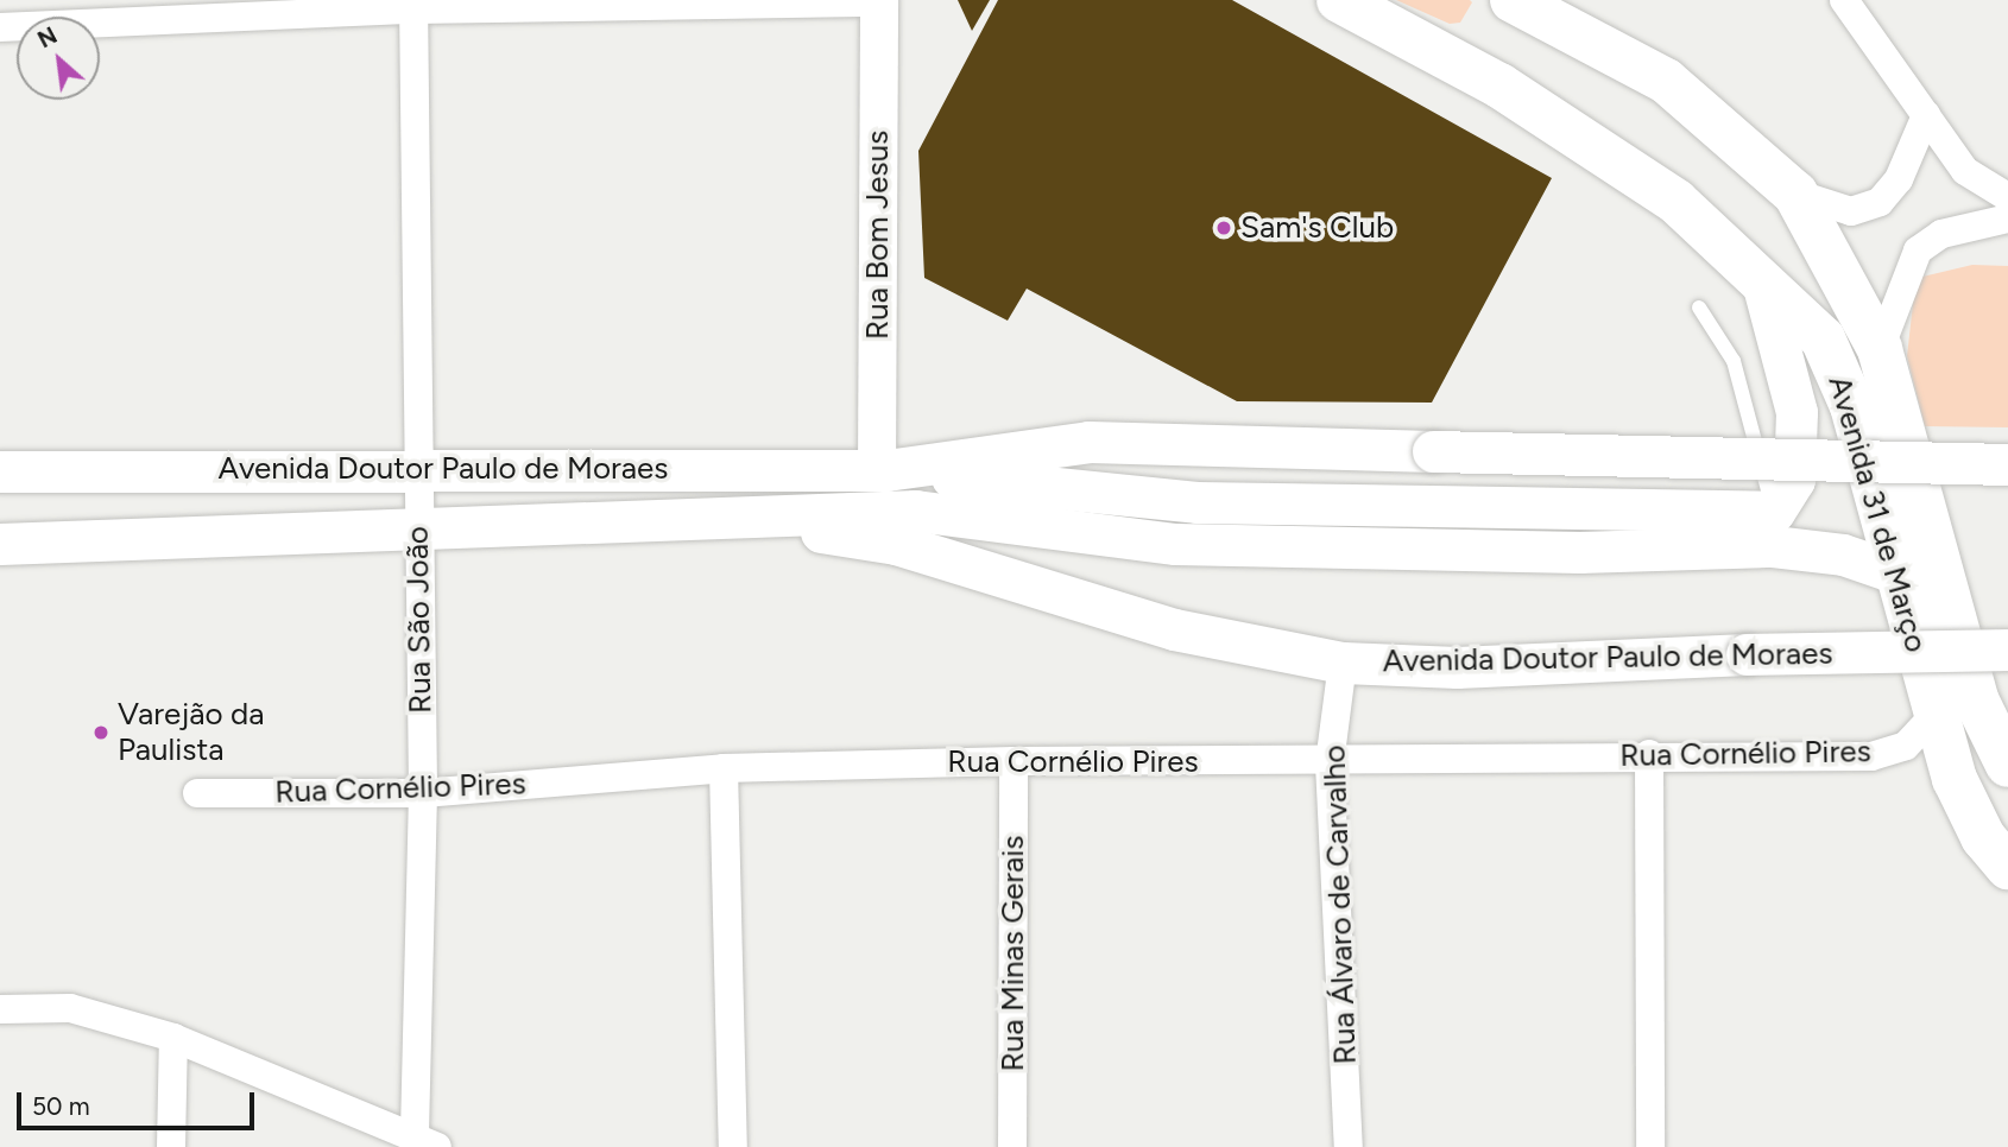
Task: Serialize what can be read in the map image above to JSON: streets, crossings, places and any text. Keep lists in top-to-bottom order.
{
  "streets": {
    "main road": ["Avenida Doutor Paulo de Moraes", "Avenida 31 de Março"],
    "street": [
      "Rua Bom Jesus",
      "Rua São João",
      "Rua Cornélio Pires",
      "Rua Álvaro de Carvalho",
      "Rua Minas Gerais"
    ]
  },
  "crossings": [
    ["Rua Bom Jesus", "Avenida Doutor Paulo de Moraes"],
    ["Avenida Doutor Paulo de Moraes", "Avenida 31 de Março"],
    ["Avenida Doutor Paulo de Moraes", "Rua São João"],
    ["Avenida Doutor Paulo de Moraes", "Rua Álvaro de Carvalho"],
    ["Avenida 31 de Março", "Rua Cornélio Pires"],
    ["Rua São João", "Rua Cornélio Pires"],
    ["Rua Cornélio Pires", "Rua Álvaro de Carvalho"],
    ["Rua Cornélio Pires", "Rua Minas Gerais"]
  ],
  "places": ["Sam's Club", "Varejão da Paulista"],
  "scale_bar": "50 m",
  "north": "top left"
}
